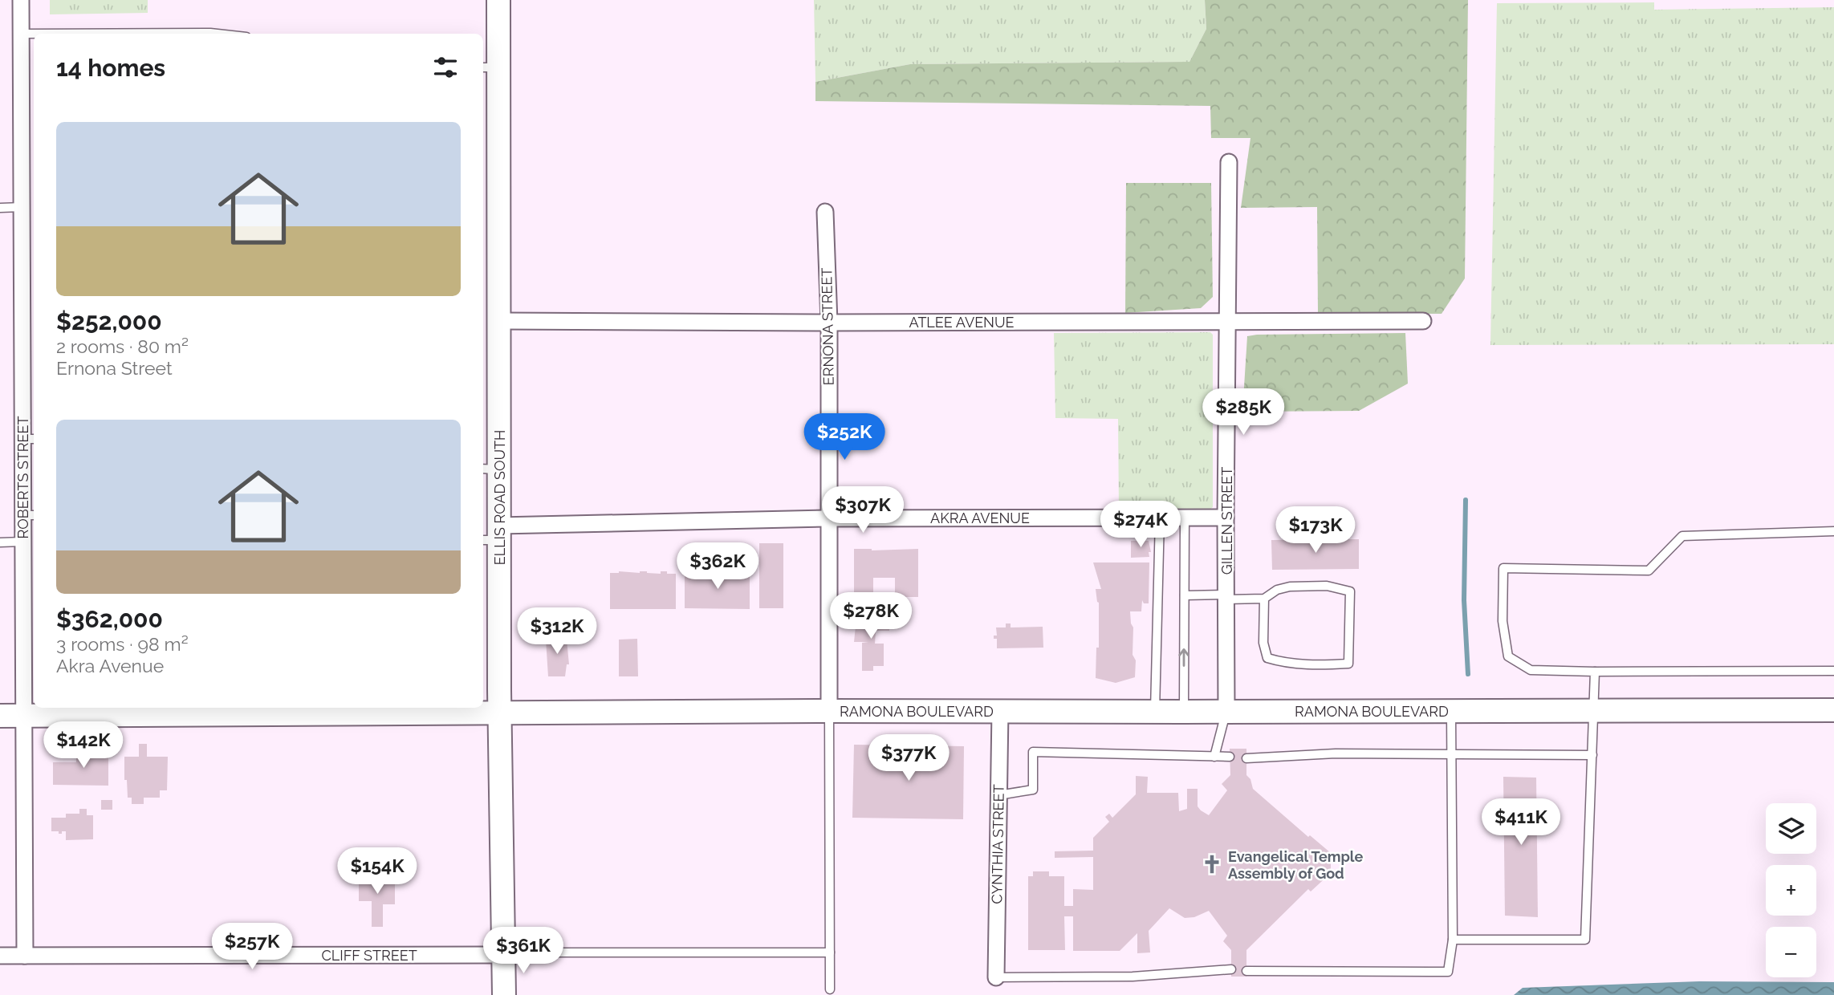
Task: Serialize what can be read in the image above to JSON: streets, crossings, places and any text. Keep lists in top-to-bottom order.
{
  "streets": {
    "street": [
      "ATLEE AVENUE",
      "ERNONA STREET",
      "ROBERTS STREET",
      "ELLIS ROAD SOUTH",
      "AKRA AVENUE",
      "GILLEN STREET",
      "RAMONA BOULEVARD",
      "CYNTHIA STREET",
      "CLIFF STREET"
    ]
  },
  "crossings": [
    ["ATLEE AVENUE", "ERNONA STREET"],
    ["ATLEE AVENUE", "ELLIS ROAD SOUTH"],
    ["ATLEE AVENUE", "GILLEN STREET"],
    ["ERNONA STREET", "AKRA AVENUE"],
    ["ERNONA STREET", "RAMONA BOULEVARD"],
    ["ROBERTS STREET", "RAMONA BOULEVARD"],
    ["ROBERTS STREET", "CLIFF STREET"],
    ["ELLIS ROAD SOUTH", "AKRA AVENUE"],
    ["ELLIS ROAD SOUTH", "RAMONA BOULEVARD"],
    ["ELLIS ROAD SOUTH", "CLIFF STREET"],
    ["AKRA AVENUE", "GILLEN STREET"],
    ["GILLEN STREET", "RAMONA BOULEVARD"],
    ["RAMONA BOULEVARD", "CYNTHIA STREET"]
  ],
  "places": {
    "church": ["Evangelical Temple Assembly of God"]
  },
  "page": {
    "heading": "14 homes",
    "list": [
      {
        "name": "$252,000",
        "note": "2 rooms · 80 m² · Ernona Street"
      },
      {
        "name": "$362,000",
        "note": "3 rooms · 98 m² · Akra Avenue"
      }
    ],
    "price": [
      "$285K",
      "$252K",
      "$307K",
      "$274K",
      "$173K",
      "$362K",
      "$278K",
      "$312K",
      "$142K",
      "$377K",
      "$411K",
      "$154K",
      "$257K",
      "$361K"
    ],
    "map_buttons": ["+", "−"]
  }
}
